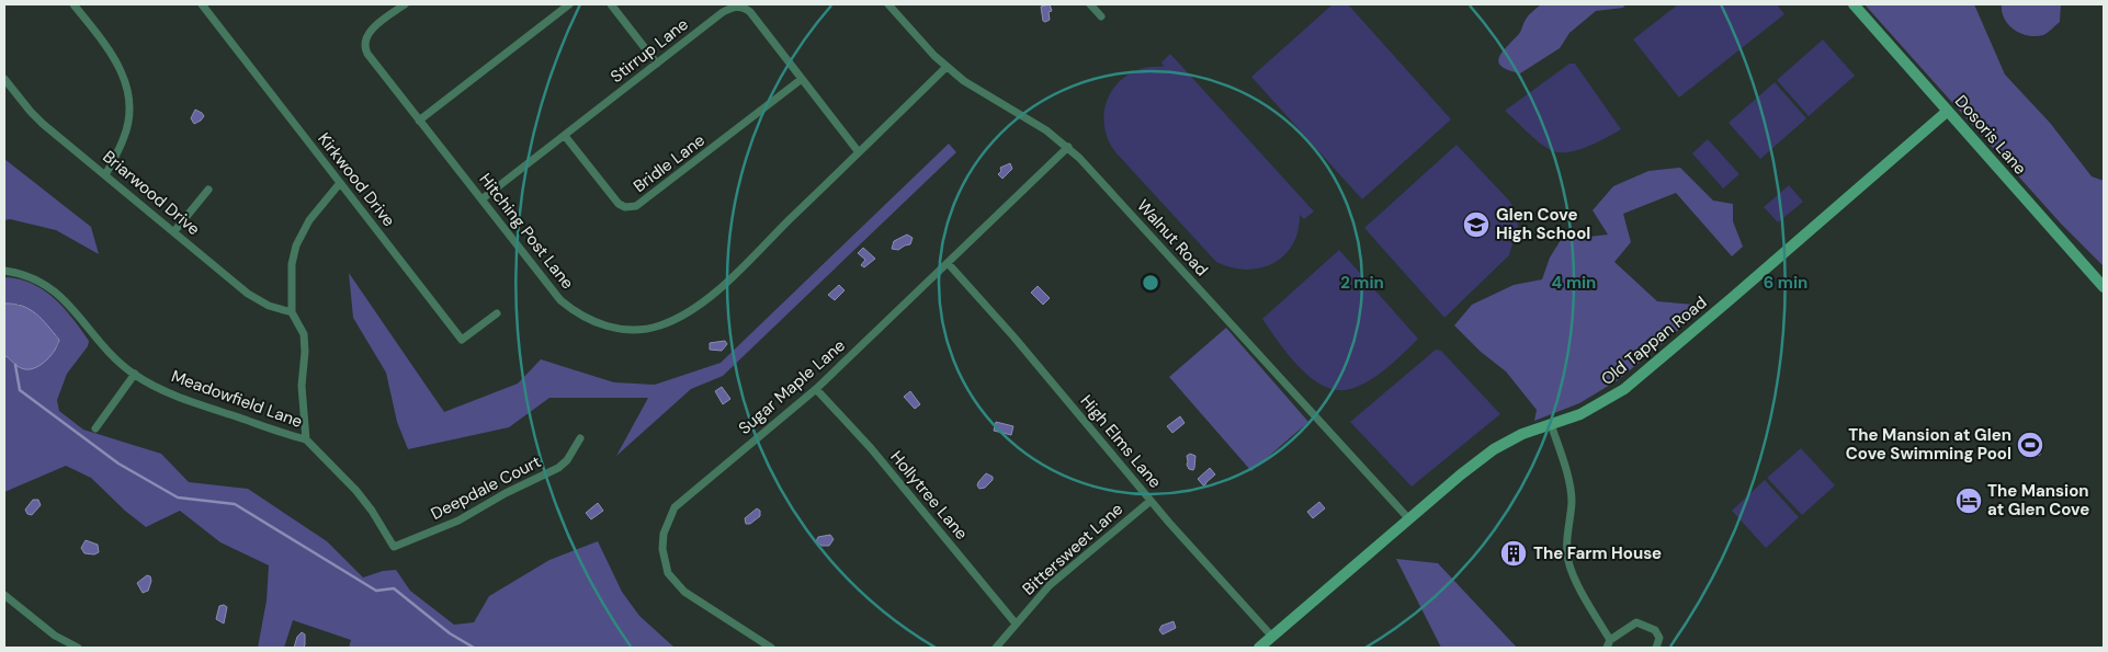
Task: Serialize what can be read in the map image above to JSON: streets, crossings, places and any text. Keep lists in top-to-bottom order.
{
  "streets": {
    "street": [
      "Stirrup Lane",
      "Dosoris Lane",
      "Bridle Lane",
      "Kirkwood Drive",
      "Briarwood Drive",
      "Hitching Post Lane",
      "Walnut Road",
      "Old Tappan Road",
      "Sugar Maple Lane",
      "Meadowfield Lane",
      "High Elms Lane",
      "Deepdale Court",
      "Hollytree Lane",
      "Bittersweet Lane"
    ]
  },
  "crossings": [
    ["Stirrup Lane", "Bridle Lane"],
    ["Stirrup Lane", "Hitching Post Lane"],
    ["Dosoris Lane", "Old Tappan Road"],
    ["Hitching Post Lane", "Walnut Road"],
    ["Walnut Road", "Old Tappan Road"],
    ["Walnut Road", "Sugar Maple Lane"],
    ["Old Tappan Road", "High Elms Lane"],
    ["Sugar Maple Lane", "High Elms Lane"],
    ["Sugar Maple Lane", "Hollytree Lane"],
    ["Meadowfield Lane", "Deepdale Court"],
    ["High Elms Lane", "Bittersweet Lane"],
    ["Hollytree Lane", "Bittersweet Lane"]
  ],
  "places": {
    "school or university": ["Glen Cove High School"],
    "sports": ["The Mansion at Glen Cove Swimming Pool"],
    "hotel": ["The Mansion at Glen Cove"],
    "building": ["The Farm House"]
  },
  "rings": ["2 min", "4 min", "6 min"]
}
